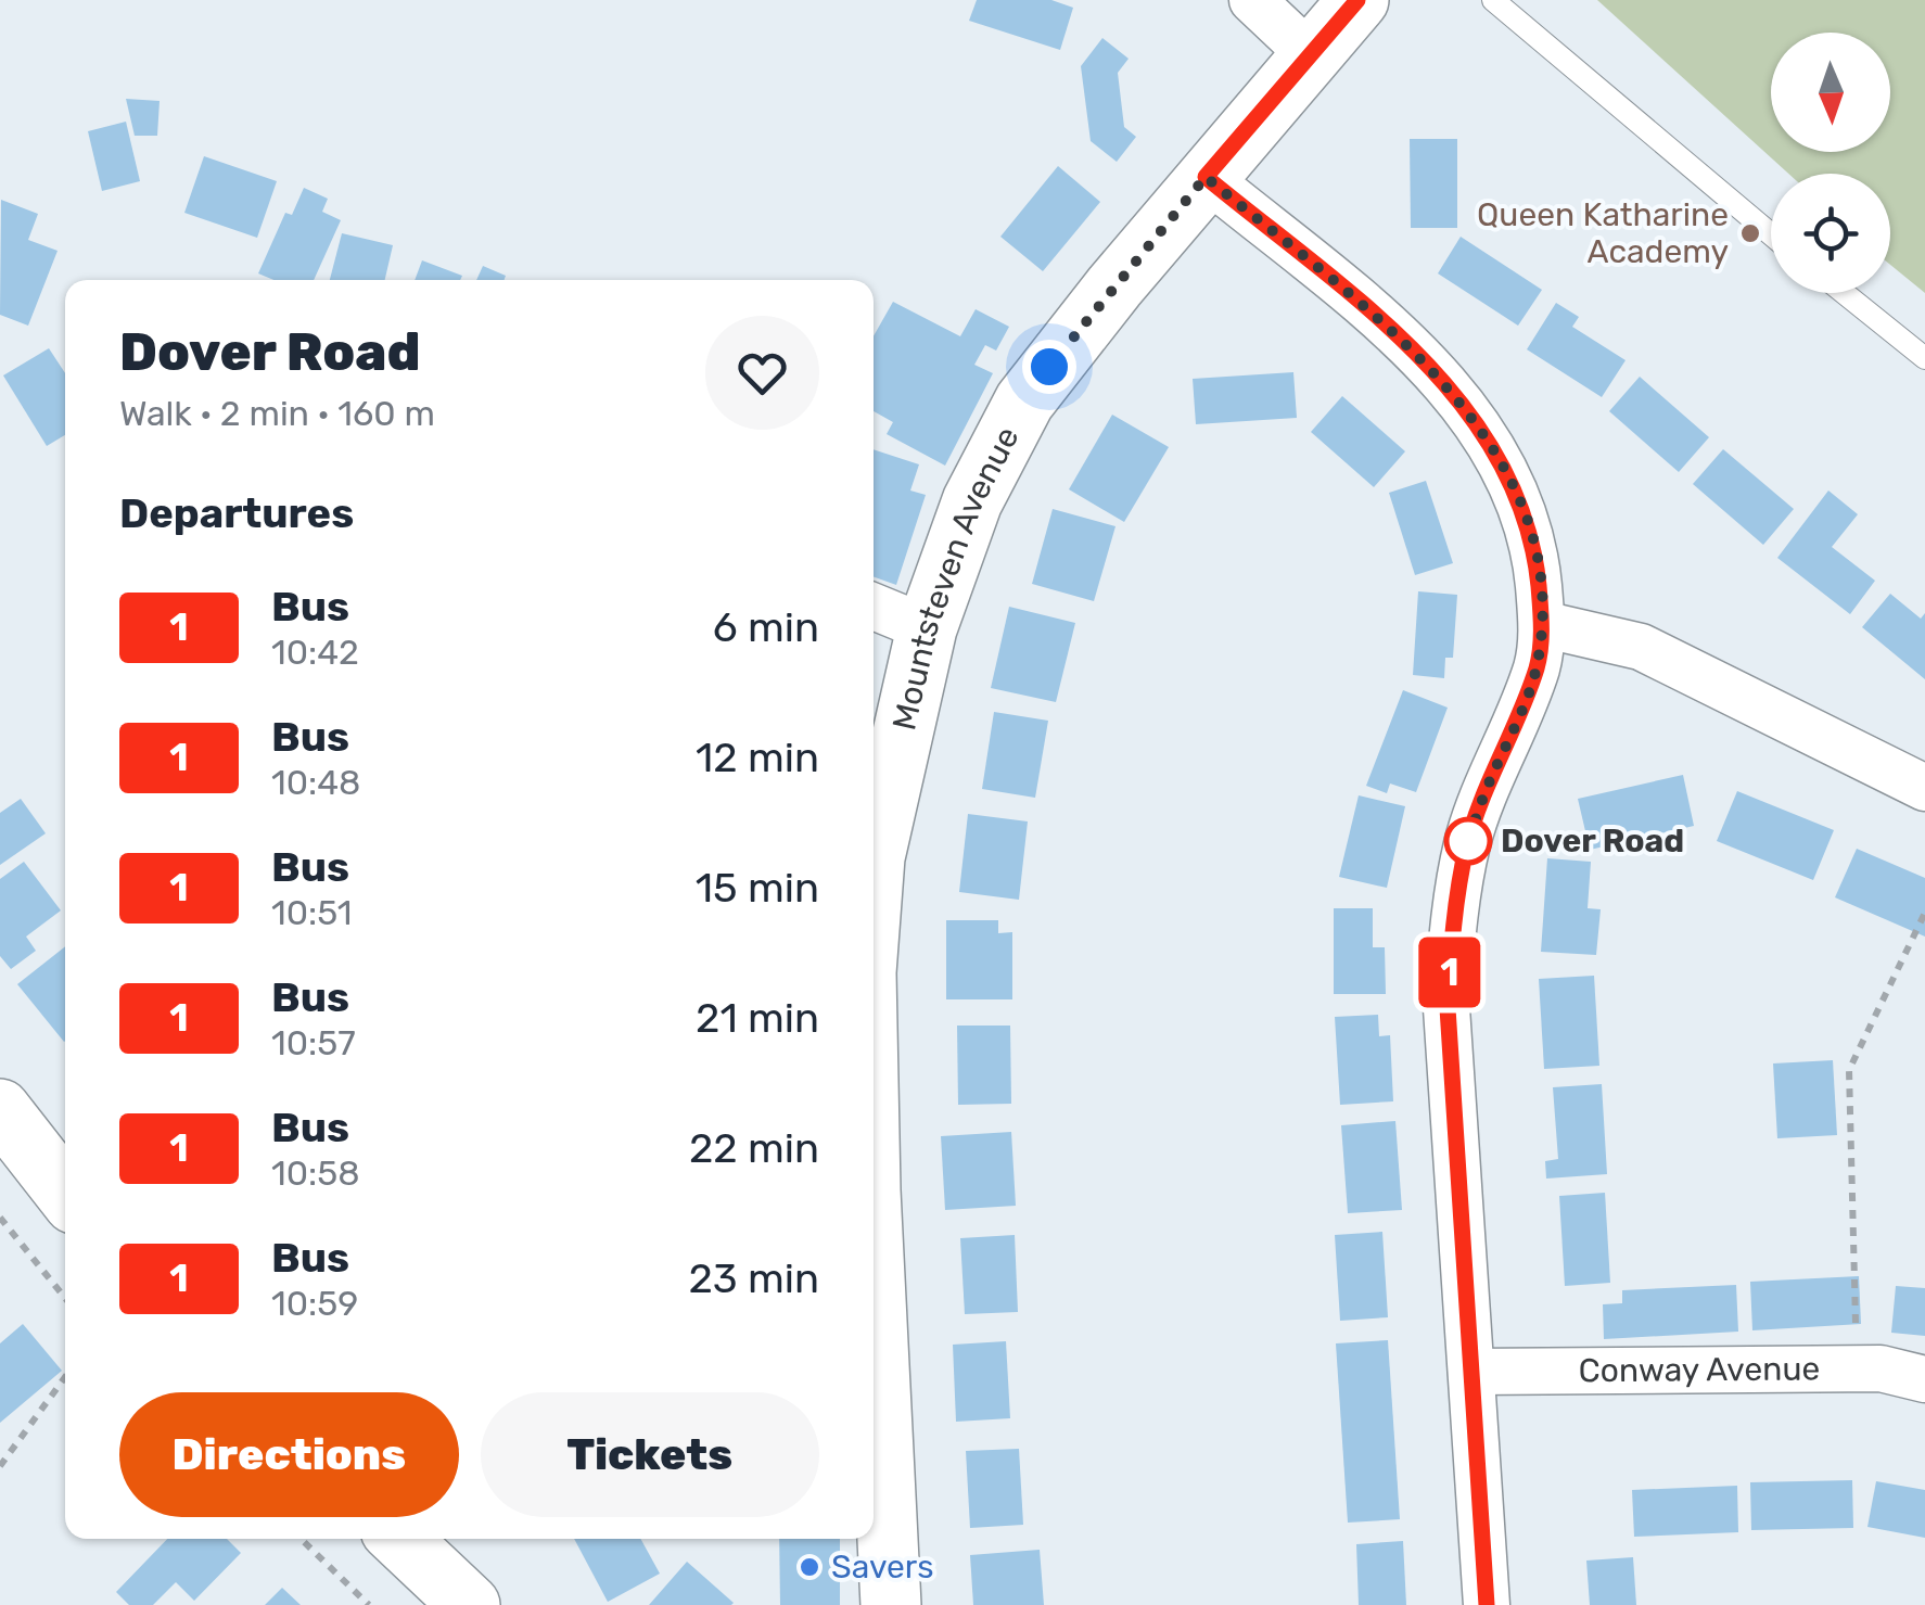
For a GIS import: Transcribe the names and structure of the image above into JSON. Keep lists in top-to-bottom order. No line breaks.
{"streets":{"street":["Mountsteven Avenue","Conway Avenue"]},"places":["Queen Katharine Academy","Dover Road","Savers"],"lines":["bus line 1"],"north":"bottom","page":{"on_map":"1","heading":[["Dover Road","Walk · 2 min · 160 m"],"Departures"],"list":[{"mark":"1","name":"Bus","note":"10:42","value":"6 min"},{"mark":"1","name":"Bus","note":"10:48","value":"12 min"},{"mark":"1","name":"Bus","note":"10:51","value":"15 min"},{"mark":"1","name":"Bus","note":"10:57","value":"21 min"},{"mark":"1","name":"Bus","note":"10:58","value":"22 min"},{"mark":"1","name":"Bus","note":"10:59","value":"23 min"}],"buttons":["Directions","Tickets"]}}
